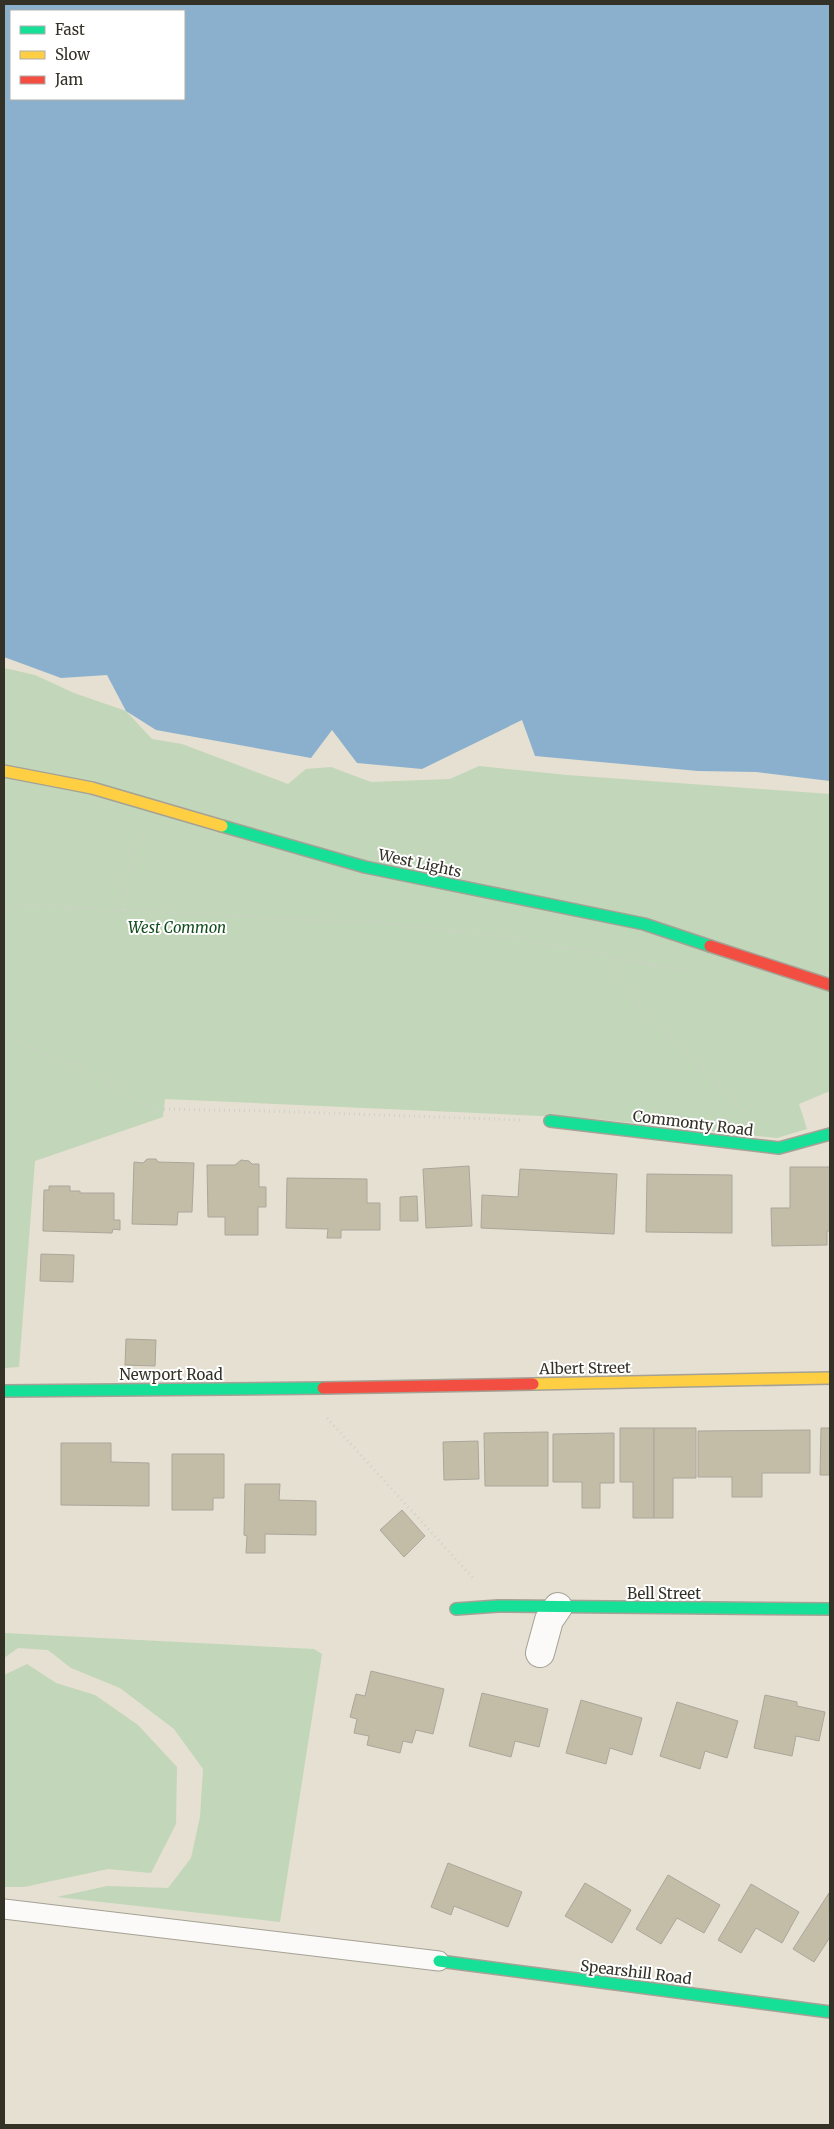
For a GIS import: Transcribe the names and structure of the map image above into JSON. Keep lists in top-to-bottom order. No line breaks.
{"streets":{"street":["West Lights","Commonty Road","Albert Street","Newport Road","Bell Street","Spearshill Road"]},"crossings":[["Albert Street","Newport Road"]],"parks":["West Common"],"legend":["Fast","Slow","Jam"]}
